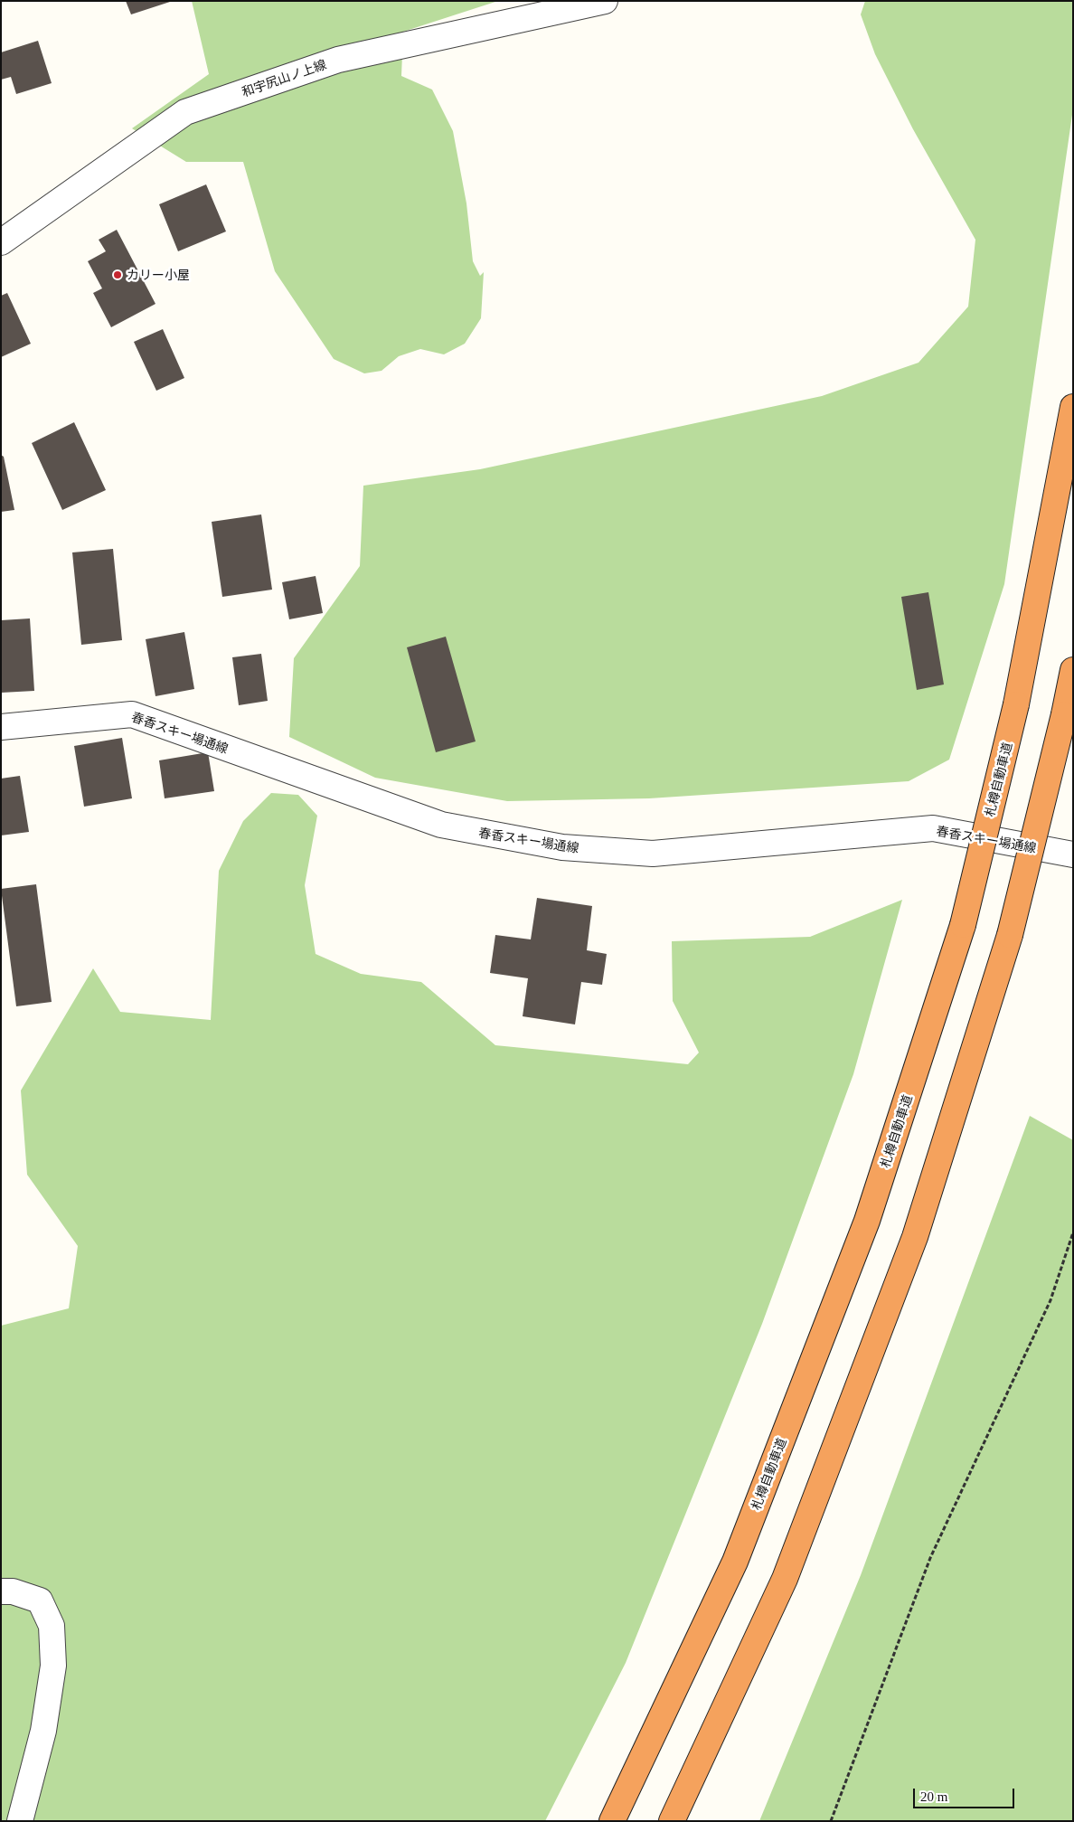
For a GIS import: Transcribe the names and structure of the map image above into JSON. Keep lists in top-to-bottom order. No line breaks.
{"streets":{"highway":["札樽自動車道"],"street":["和宇尻山ノ上線","春香スキー場通線"]},"places":["カリー小屋"],"scale_bar":"20 m"}
